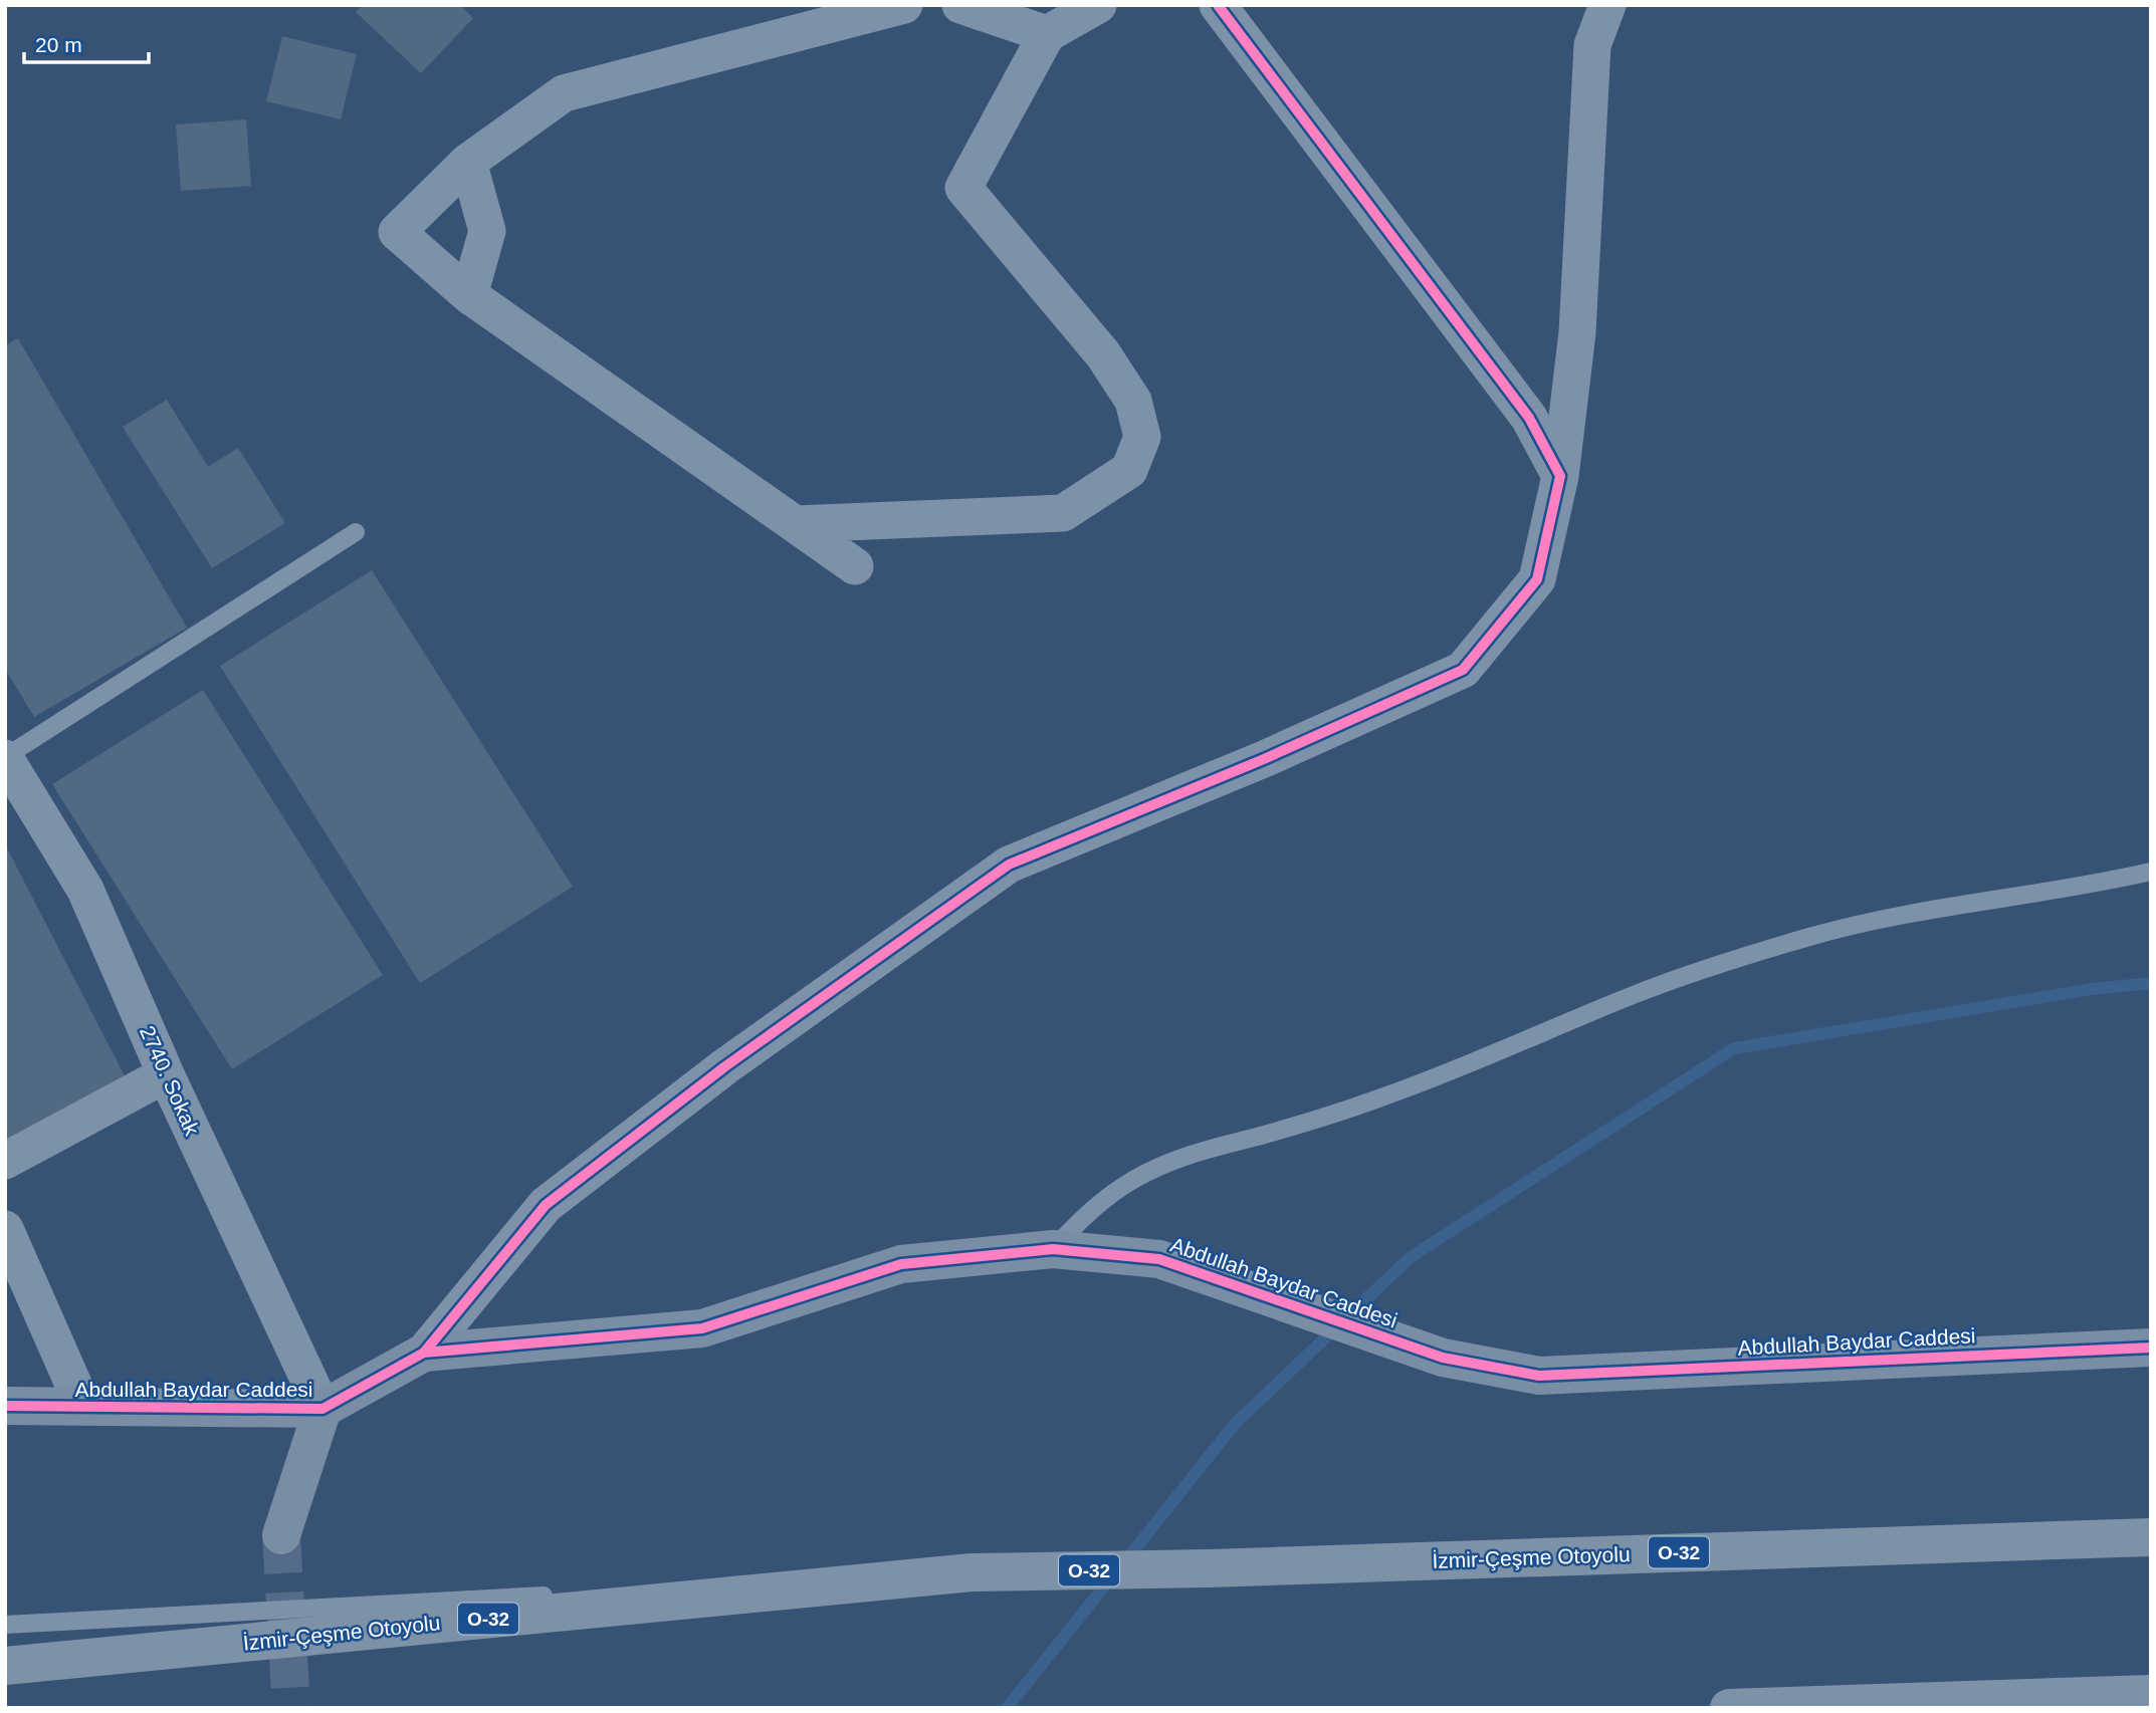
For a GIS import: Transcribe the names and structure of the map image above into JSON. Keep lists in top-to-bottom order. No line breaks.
{"streets":{"highway":["O-32","İzmir-Çeşme Otoyolu"],"street":["2740. Sokak","Abdullah Baydar Caddesi"]},"crossings":[["2740. Sokak","Abdullah Baydar Caddesi"]],"scale_bar":"20 m"}
